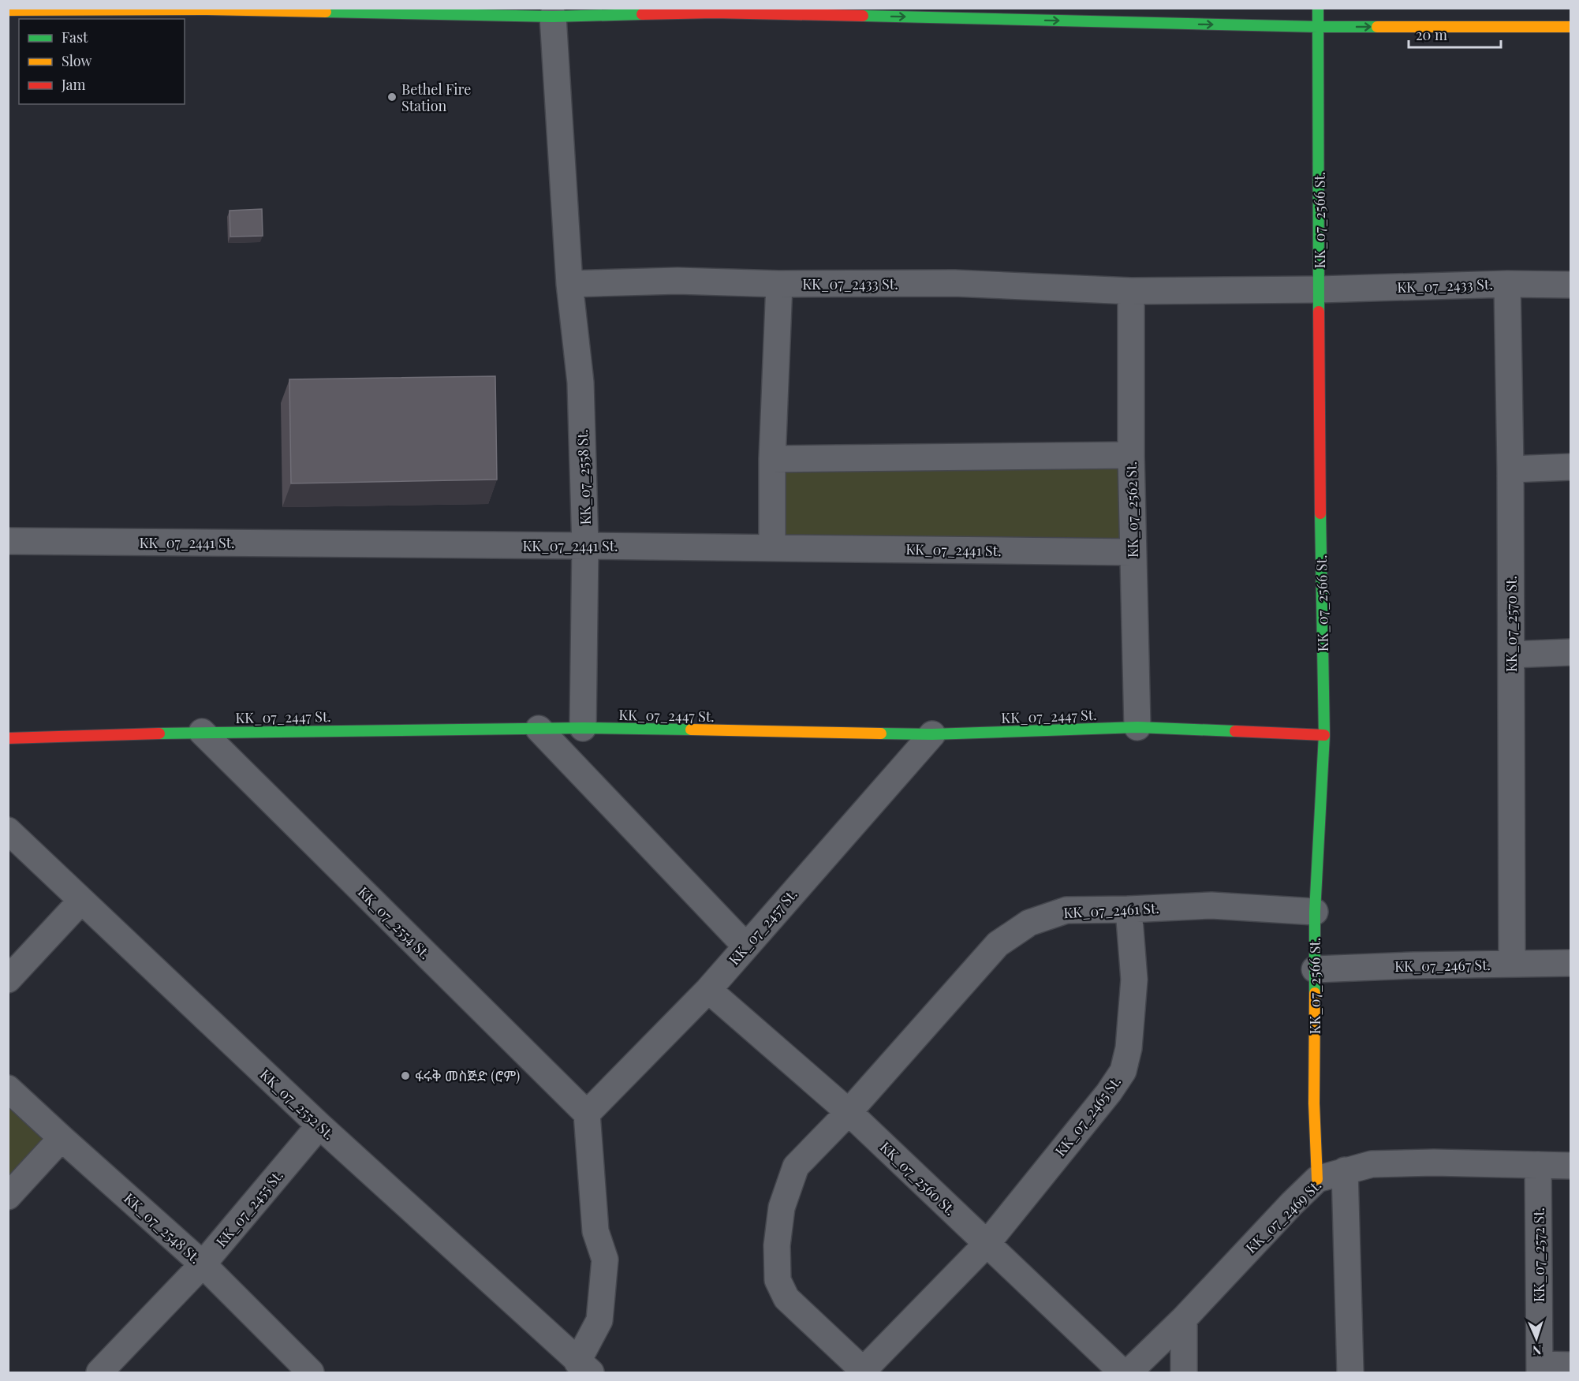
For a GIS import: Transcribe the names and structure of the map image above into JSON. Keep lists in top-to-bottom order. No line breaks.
{"streets":{"street":["KK_07_2566 St.","KK_07_2433 St.","KK_07_2558 St.","KK_07_2562 St.","KK_07_2441 St.","KK_07_2570 St.","KK_07_2447 St.","KK_07_2461 St.","KK_07_2554 St.","KK_07_2457 St.","KK_07_2467 St.","KK_07_2552 St.","KK_07_2465 St.","KK_07_2560 St.","KK_07_2455 St.","KK_07_2469 St.","KK_07_2548 St.","KK_07_2572 St."]},"crossings":[["KK_07_2566 St.","KK_07_2433 St."],["KK_07_2566 St.","KK_07_2447 St."],["KK_07_2566 St.","KK_07_2461 St."],["KK_07_2566 St.","KK_07_2467 St."],["KK_07_2566 St.","KK_07_2469 St."],["KK_07_2433 St.","KK_07_2558 St."],["KK_07_2433 St.","KK_07_2562 St."],["KK_07_2433 St.","KK_07_2570 St."],["KK_07_2558 St.","KK_07_2441 St."],["KK_07_2558 St.","KK_07_2447 St."],["KK_07_2562 St.","KK_07_2441 St."],["KK_07_2562 St.","KK_07_2447 St."],["KK_07_2570 St.","KK_07_2467 St."],["KK_07_2447 St.","KK_07_2554 St."],["KK_07_2447 St.","KK_07_2457 St."],["KK_07_2461 St.","KK_07_2465 St."],["KK_07_2461 St.","KK_07_2560 St."],["KK_07_2554 St.","KK_07_2457 St."],["KK_07_2457 St.","KK_07_2560 St."],["KK_07_2552 St.","KK_07_2455 St."],["KK_07_2465 St.","KK_07_2560 St."],["KK_07_2455 St.","KK_07_2548 St."],["KK_07_2469 St.","KK_07_2572 St."]],"places":["Bethel Fire Station","ፋሩቅ መስጅድ (ሮም)"],"legend":["Fast","Slow","Jam"],"scale_bar":"20 m","north":"bottom"}
